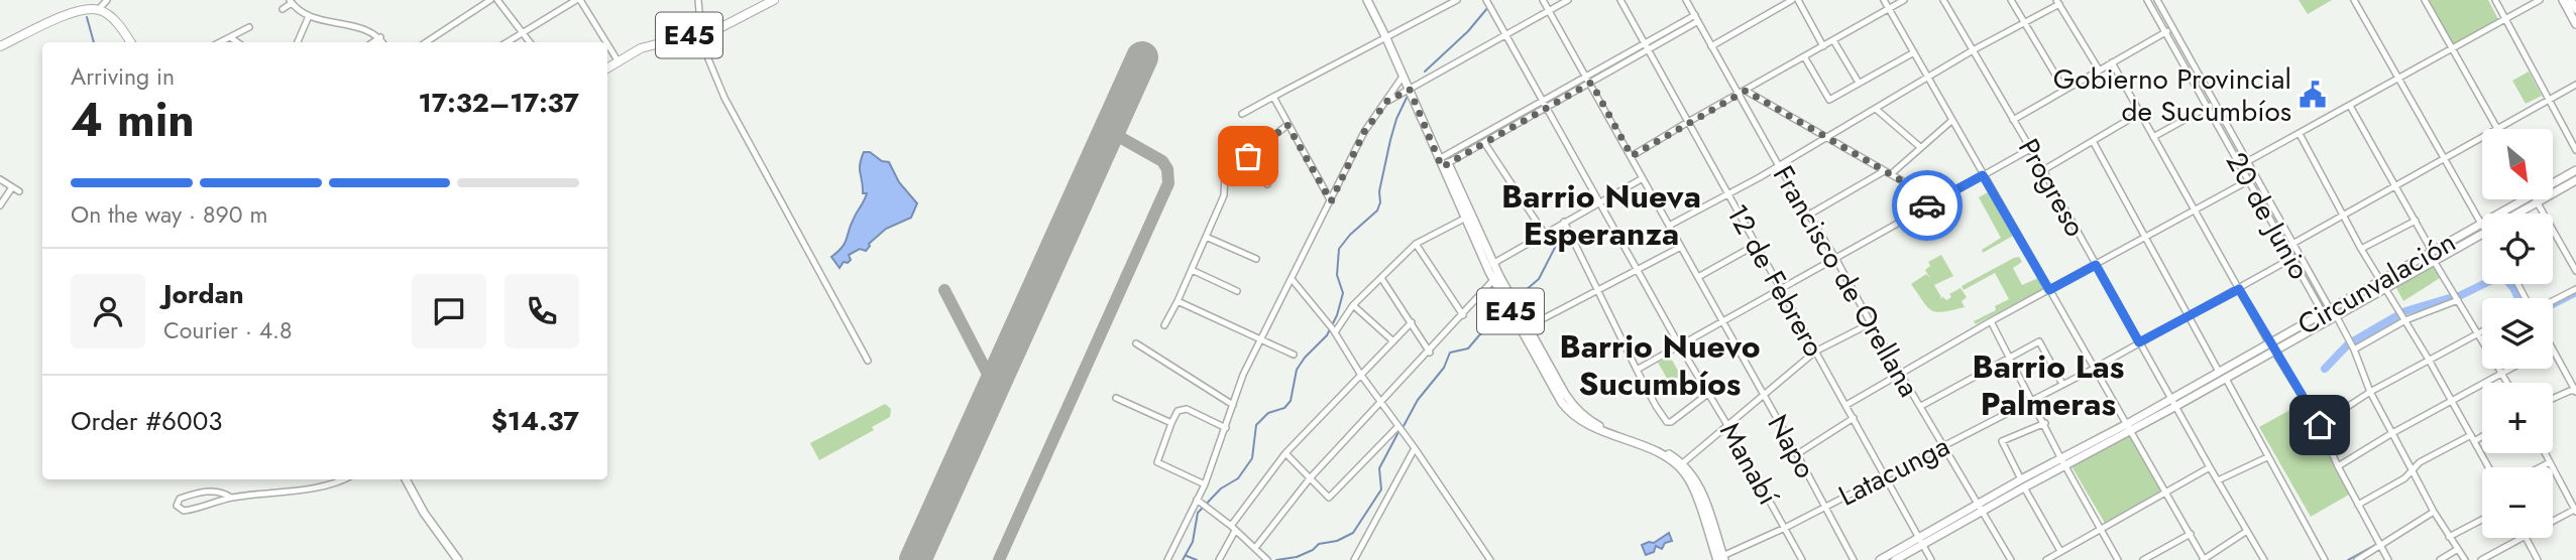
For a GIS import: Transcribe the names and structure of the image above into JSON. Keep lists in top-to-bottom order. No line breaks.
{"streets":{"highway":["E45"],"main road":["Circunvalación"],"street":["Progreso","20 de Junio","12 de Febrero","Francisco de Orellana","Napo","Manabí","Latacunga"]},"crossings":[["Progreso","Circunvalación"],["Progreso","Latacunga"],["20 de Junio","Circunvalación"],["20 de Junio","Latacunga"],["12 de Febrero","Circunvalación"],["12 de Febrero","Latacunga"],["Francisco de Orellana","Circunvalación"],["Francisco de Orellana","Latacunga"],["Napo","Latacunga"],["Manabí","Latacunga"]],"districts":["Barrio Nueva Esperanza","Barrio Nuevo Sucumbíos","Barrio Las Palmeras"],"places":{"public building":["Gobierno Provincial de Sucumbíos"]},"north":"bottom right","page":{"heading":["4 min","Arriving in","17:32–17:37"],"panel":["Jordan","Courier · 4.8","Order #6003","$14.37"],"map_buttons":["+","−"],"bar":"On the way · 890 m"}}
